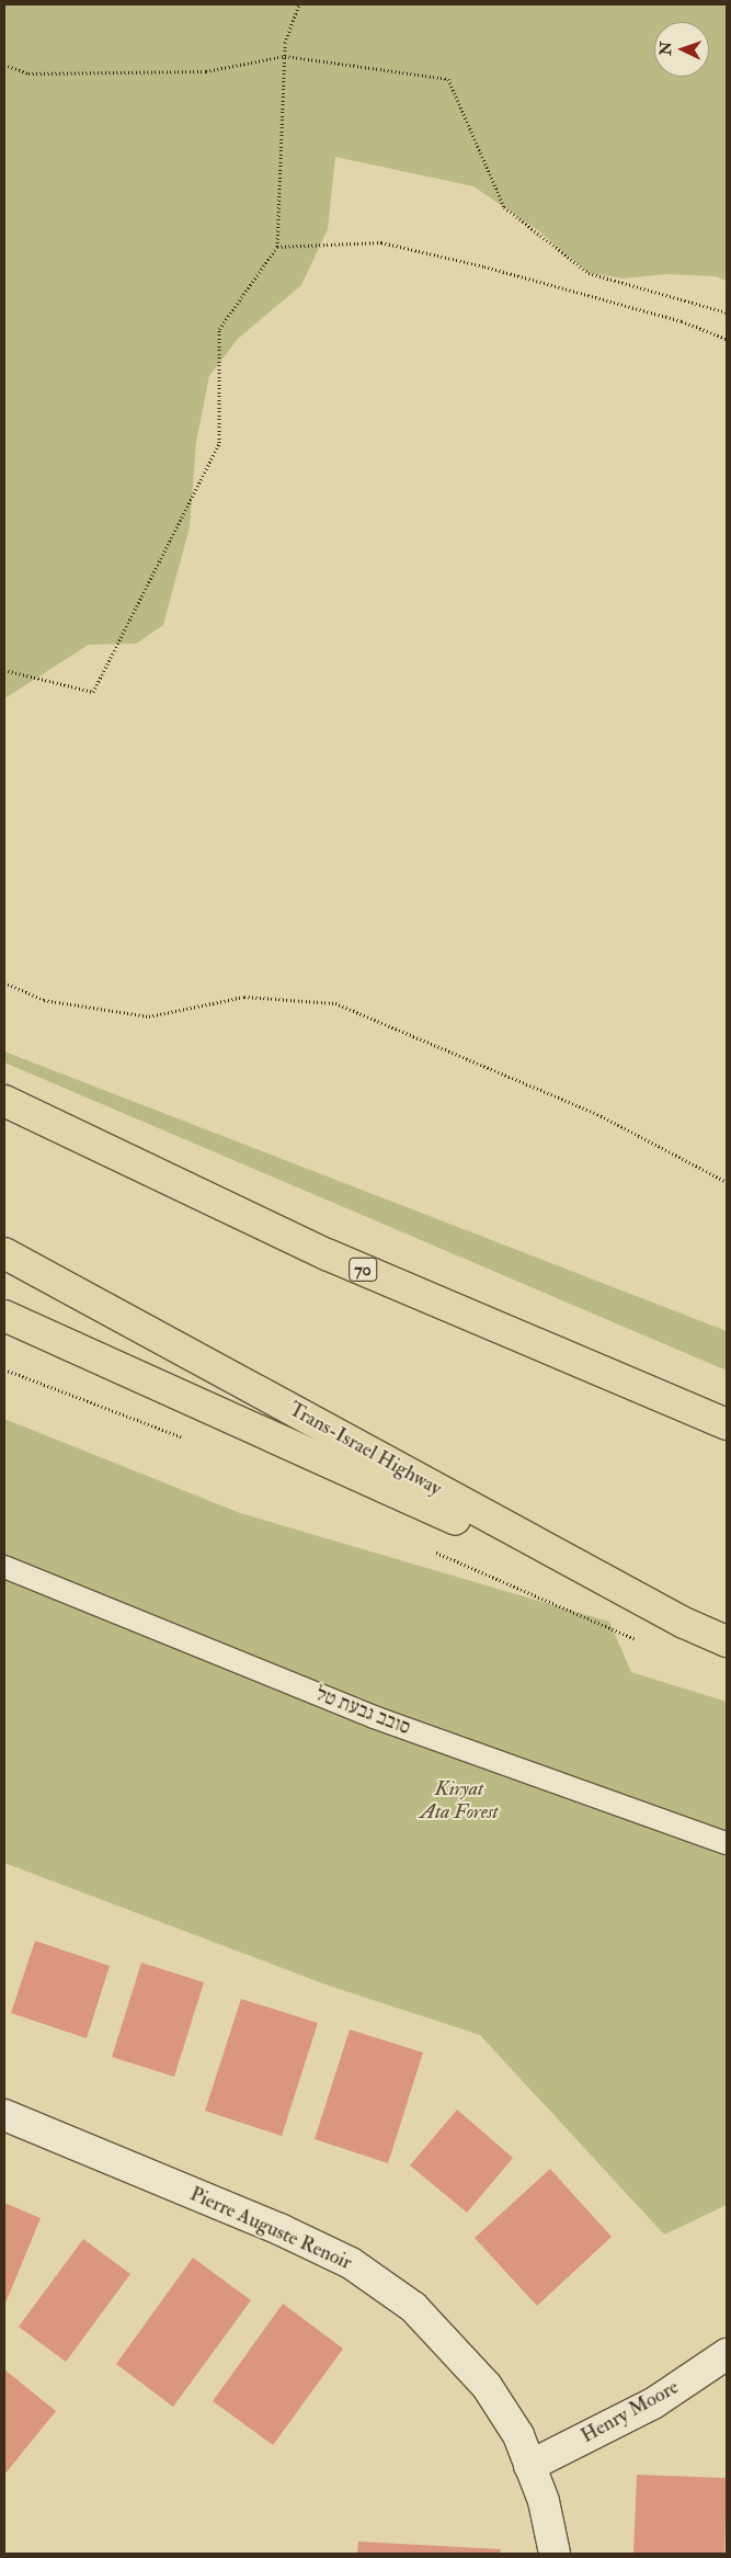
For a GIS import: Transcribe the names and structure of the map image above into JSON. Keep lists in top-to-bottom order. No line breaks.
{"streets":{"highway":["70","Trans-Israel Highway"],"street":["Pierre Auguste Renoir","Henry Moore"],"lane":["סובב גבעת טל"]},"crossings":[["Pierre Auguste Renoir","Henry Moore"]],"parks":["Kiryat Ata Forest"],"north":"left"}
